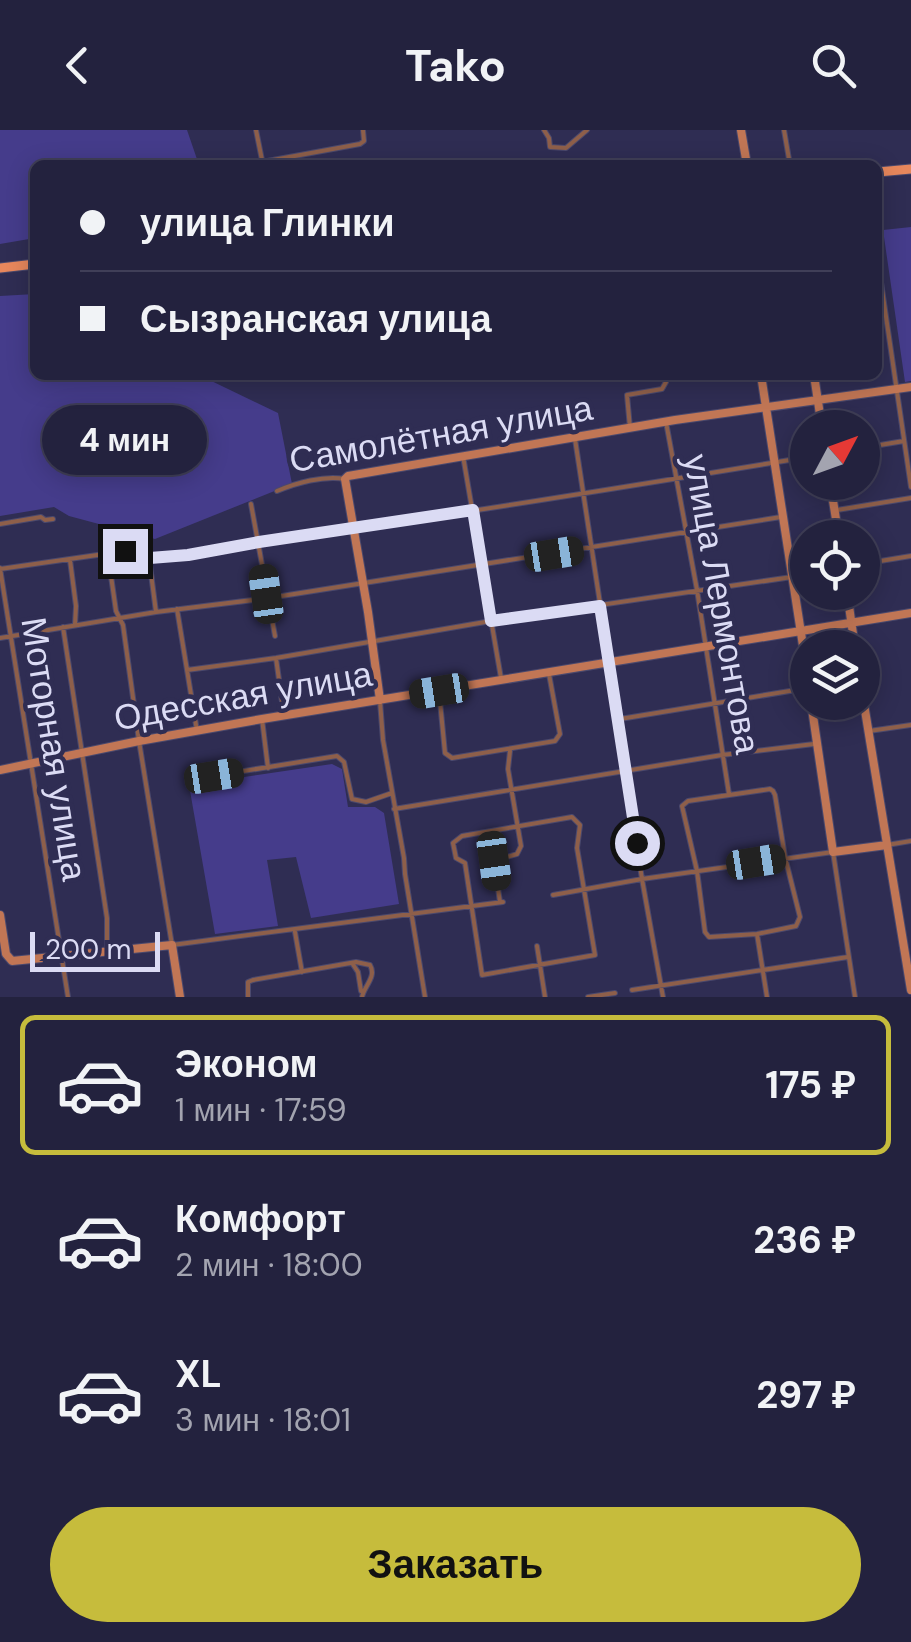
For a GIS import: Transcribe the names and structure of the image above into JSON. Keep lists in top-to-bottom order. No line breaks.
{"streets":{"street":["Самолётная улица","улица Лермонтова","Одесская улица","Моторная улица"]},"crossings":[["Самолётная улица","улица Лермонтова"],["улица Лермонтова","Одесская улица"],["Одесская улица","Моторная улица"]],"scale_bar":"200 m","north":"top right","page":{"header":"Tako","banner":["улица Глинки","Сызранская улица"],"bubble":"4 мин","scale":"200 m","list":[{"name":"Эконом","note":"1 мин · 17:59","value":"175 ₽"},{"name":"Комфорт","note":"2 мин · 18:00","value":"236 ₽"},{"name":"XL","note":"3 мин · 18:01","value":"297 ₽"}],"buttons":"Заказать"}}
